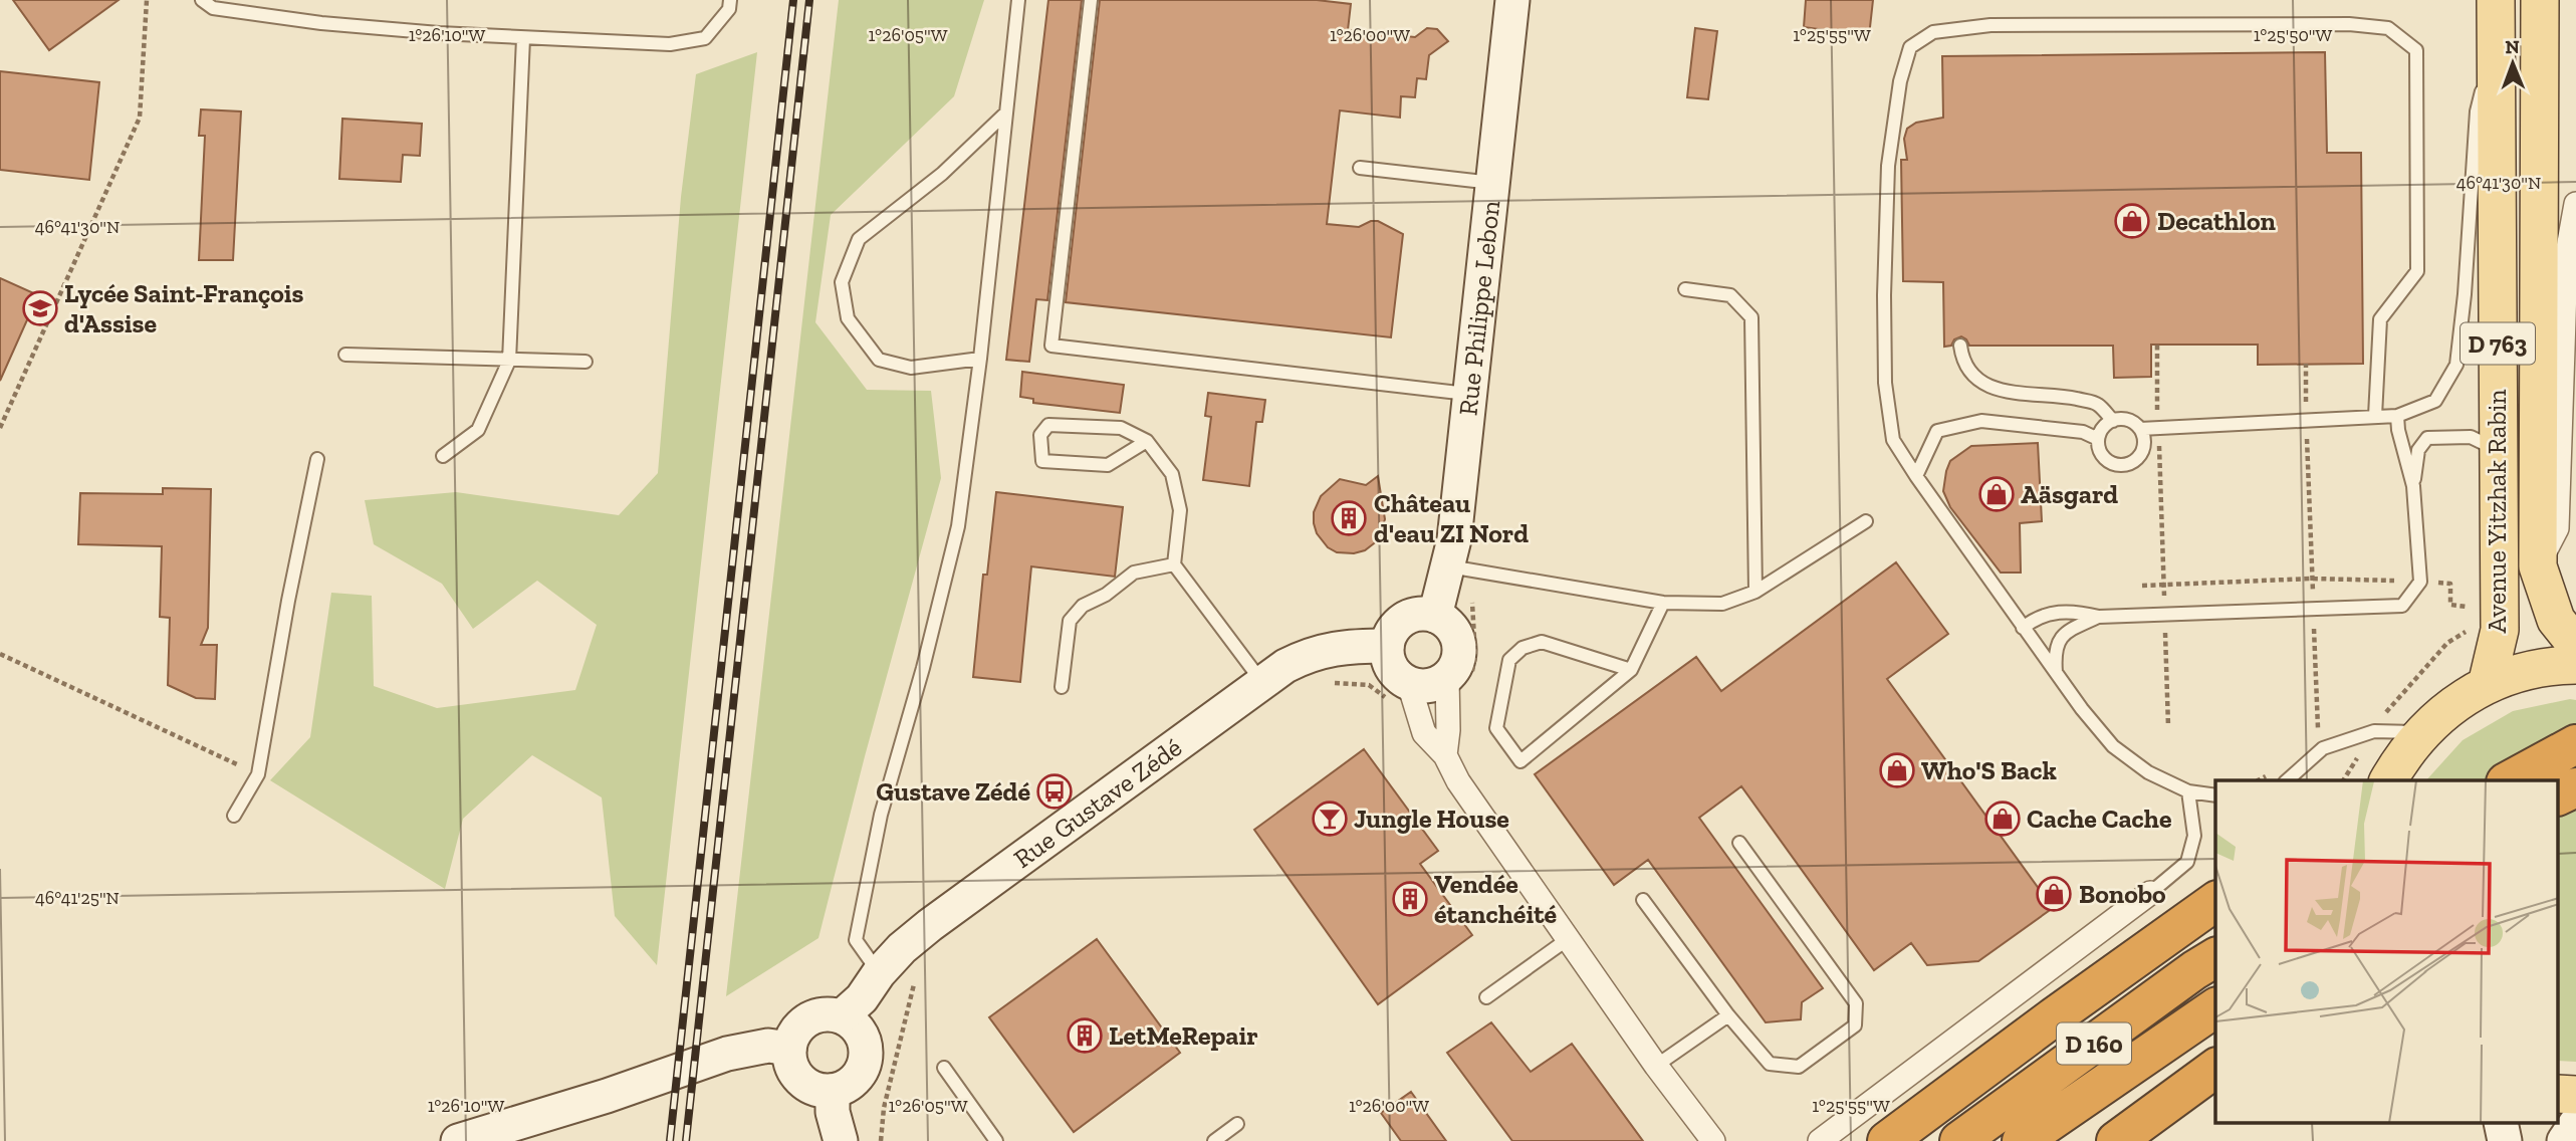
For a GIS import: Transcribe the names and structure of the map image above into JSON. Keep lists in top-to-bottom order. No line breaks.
{"streets":{"highway":["D 160"],"main road":["D 763","Avenue Yitzhak Rabin"],"street":["Rue Philippe Lebon","Rue Gustave Zédé"]},"places":{"shop":["Decathlon","Aäsgard","Who'S Back","Cache Cache","Bonobo"],"school or university":["Lycée Saint-François d'Assise"],"building":["Château d'eau ZI Nord","Vendée étanchéité","LetMeRepair"],"bus stop":["Gustave Zédé"],"bar":["Jungle House"]},"north":"top","coordinates":["1°26'10\"W","1°26'05\"W","1°26'00\"W","1°25'55\"W","1°25'50\"W","46°41'30\"N","46°41'25\"N"]}
